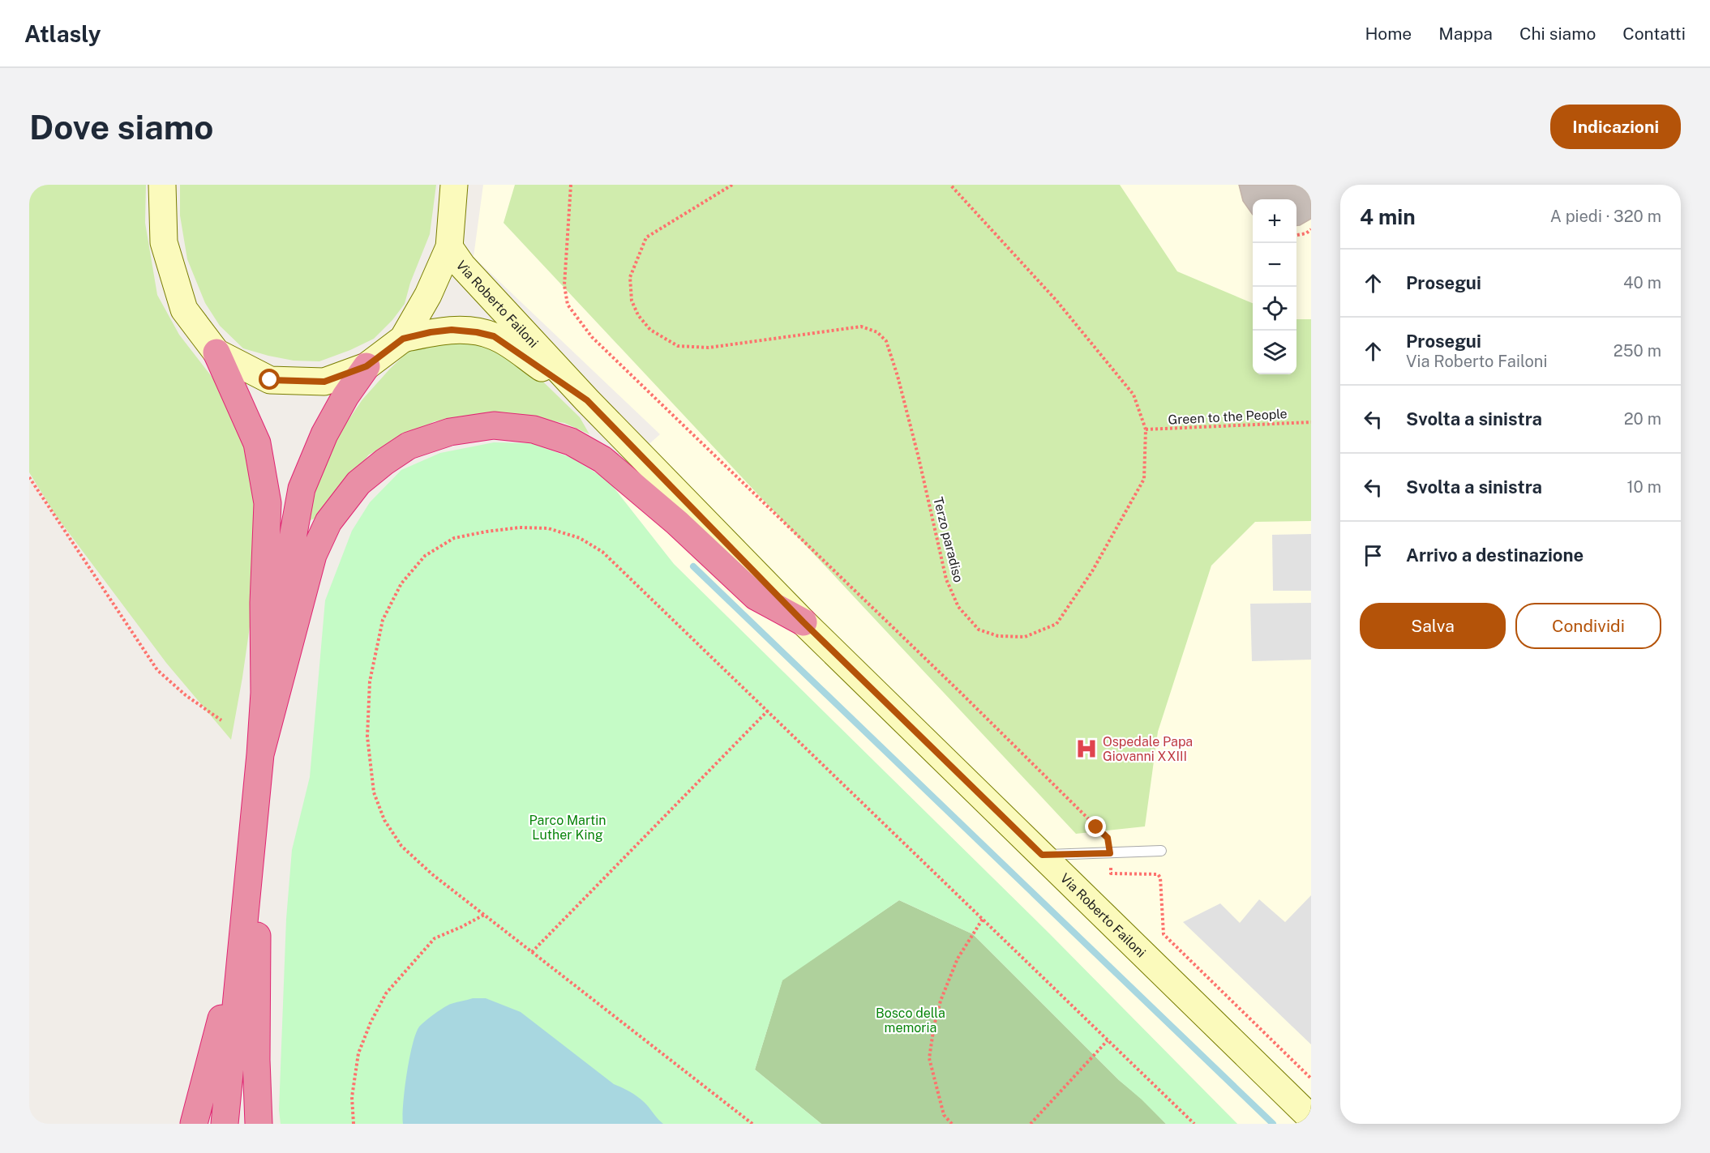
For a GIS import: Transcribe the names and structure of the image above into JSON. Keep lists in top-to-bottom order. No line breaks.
{"streets":{"street":["Via Roberto Failoni"],"path":["Green to the People","Terzo paradiso"]},"crossings":[["Green to the People","Terzo paradiso"]],"parks":["Parco Martin Luther King","Bosco della memoria"],"places":{"hospital":["Ospedale Papa Giovanni XXIII"]},"page":{"header":"Atlasly","nav":["Home","Mappa","Chi siamo","Contatti"],"buttons":["Indicazioni",["Salva","Condividi"]],"title":"Dove siamo","heading":["4 min","A piedi · 320 m"],"map_buttons":["+","−"],"list":[["Prosegui","40 m"],["Prosegui","Via Roberto Failoni","250 m"],["Svolta a sinistra","20 m"],["Svolta a sinistra","10 m"],"Arrivo a destinazione"]}}
